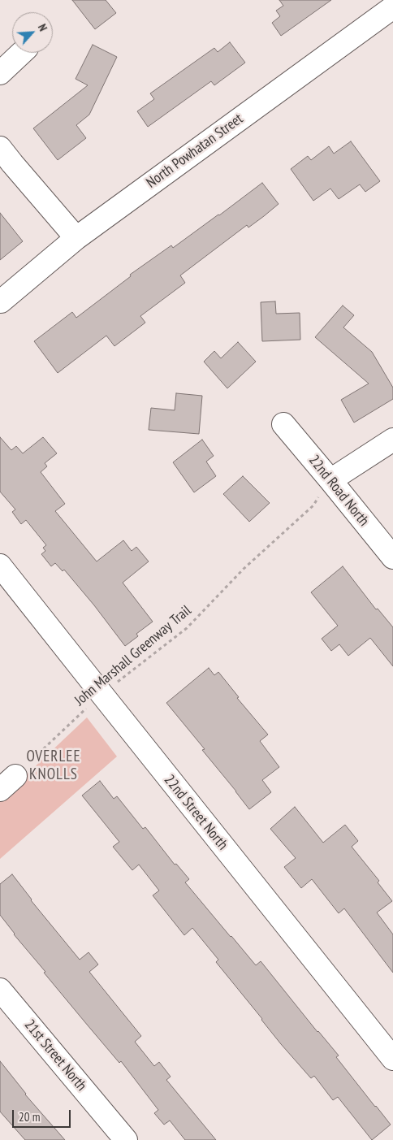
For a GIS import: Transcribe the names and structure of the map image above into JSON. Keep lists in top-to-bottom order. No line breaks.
{"streets":{"street":["North Powhatan Street","22nd Road North","22nd Street North","21st Street North"],"path":["John Marshall Greenway Trail"]},"crossings":[["22nd Road North","John Marshall Greenway Trail"],["John Marshall Greenway Trail","22nd Street North"]],"districts":["OVERLEE KNOLLS"],"scale_bar":"20 m","north":"top right"}
